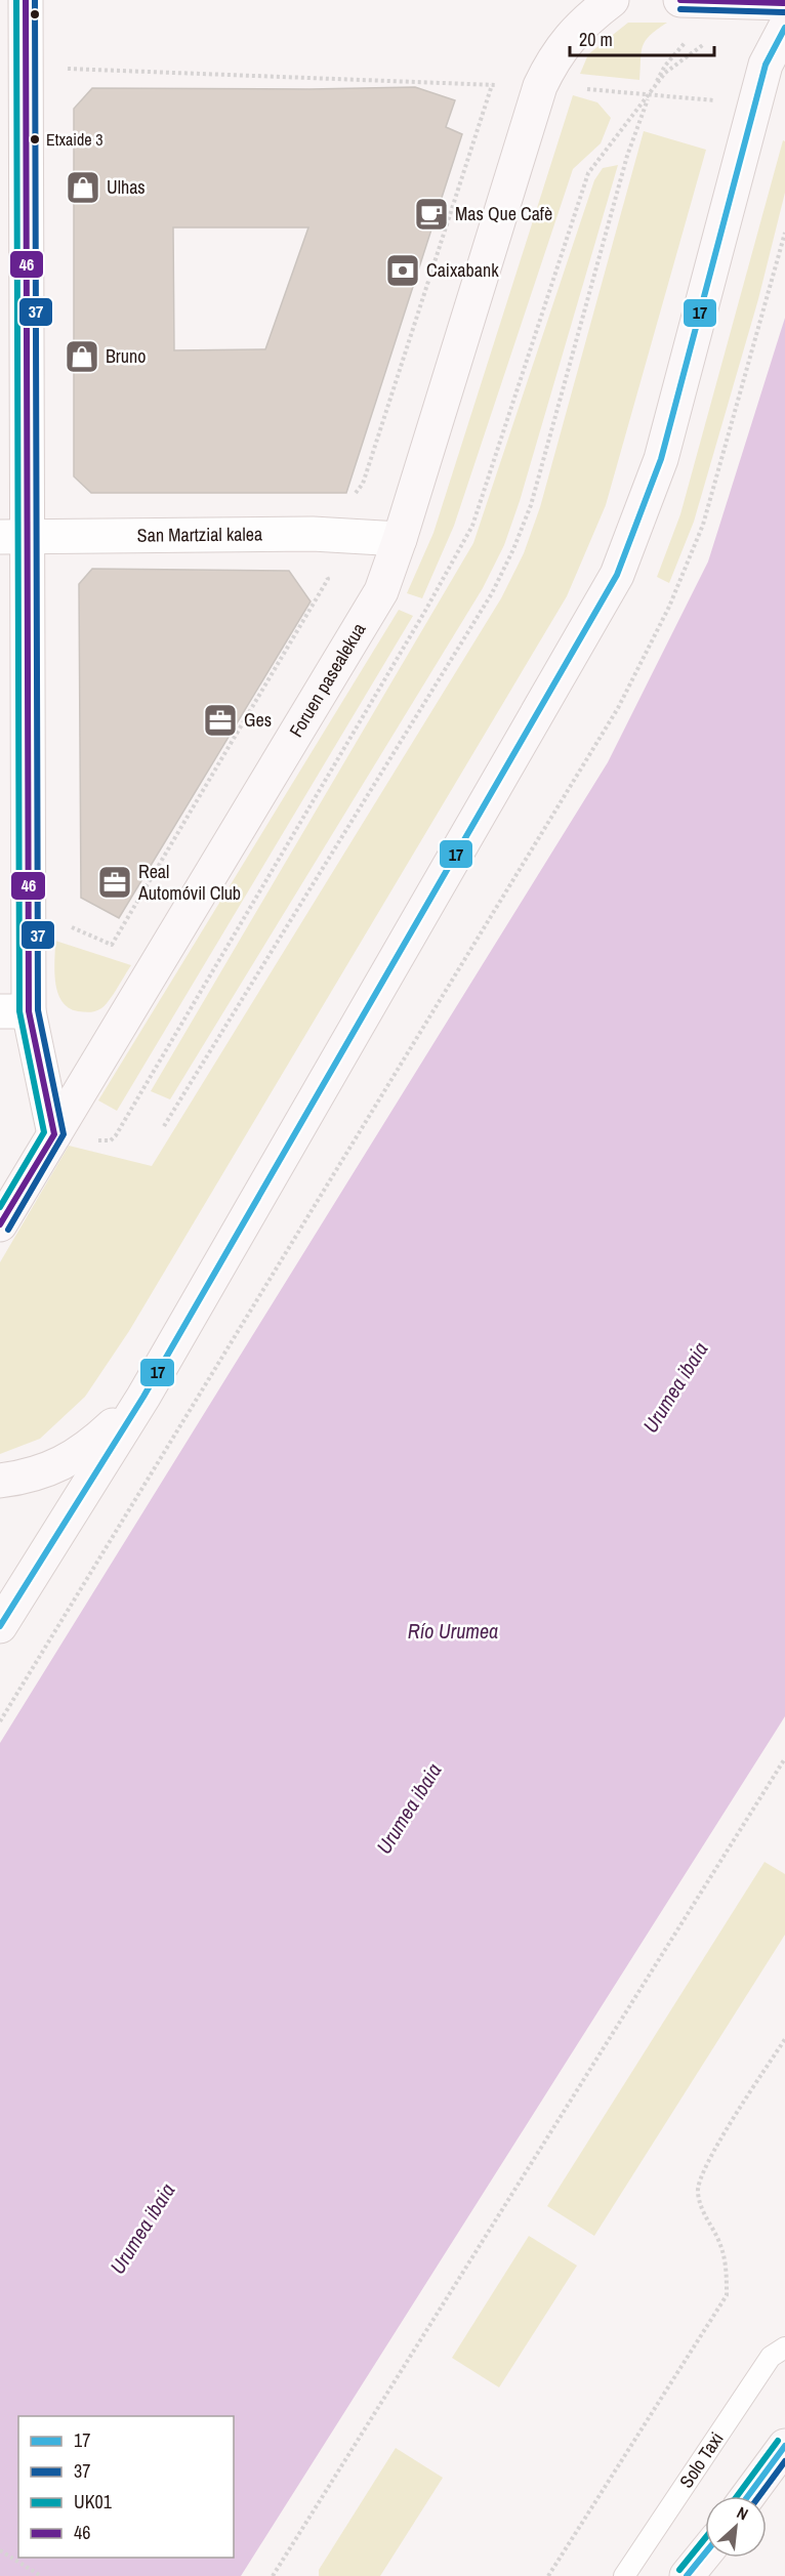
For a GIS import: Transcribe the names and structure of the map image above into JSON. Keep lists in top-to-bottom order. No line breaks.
{"streets":{"main road":["Foruen pasealekua"],"street":["San Martzial kalea"],"lane":["Solo Taxi"]},"crossings":[["San Martzial kalea","Foruen pasealekua"]],"water":["Urumea ibaia","Río Urumea"],"places":{"other":["Etxaide 3"],"shop":["Ulhas","Bruno"],"cafe":["Mas Que Cafè"],"bank":["Caixabank"],"office":["Ges","Real Automóvil Club"]},"lines":["transit line 37","transit line UK01","transit line 46","transit line 17"],"legend":["17","37","UK01","46"],"scale_bar":"20 m","north":"top right"}
